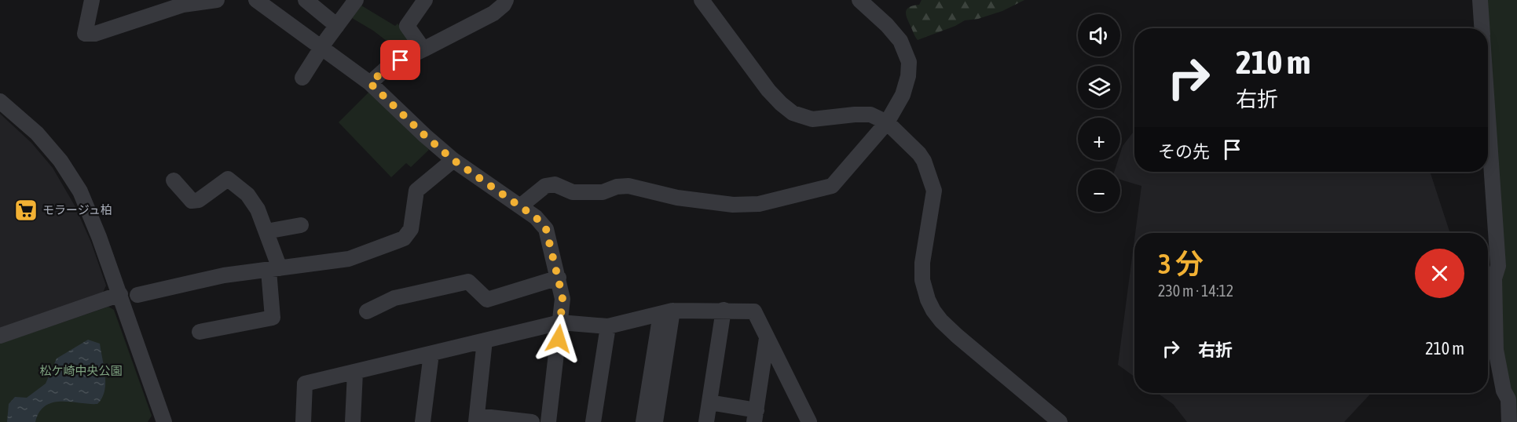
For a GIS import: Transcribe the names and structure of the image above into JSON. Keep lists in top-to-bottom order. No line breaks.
{"parks":["松ケ崎中央公園"],"places":{"supermarket":["モラージュ柏"]},"page":{"map_buttons":["+","−"],"turn":["210 m","右折"],"then":"その先","heading":["3 分","230 m · 14:12"],"list":[{"name":"右折","value":"210 m"}]}}
